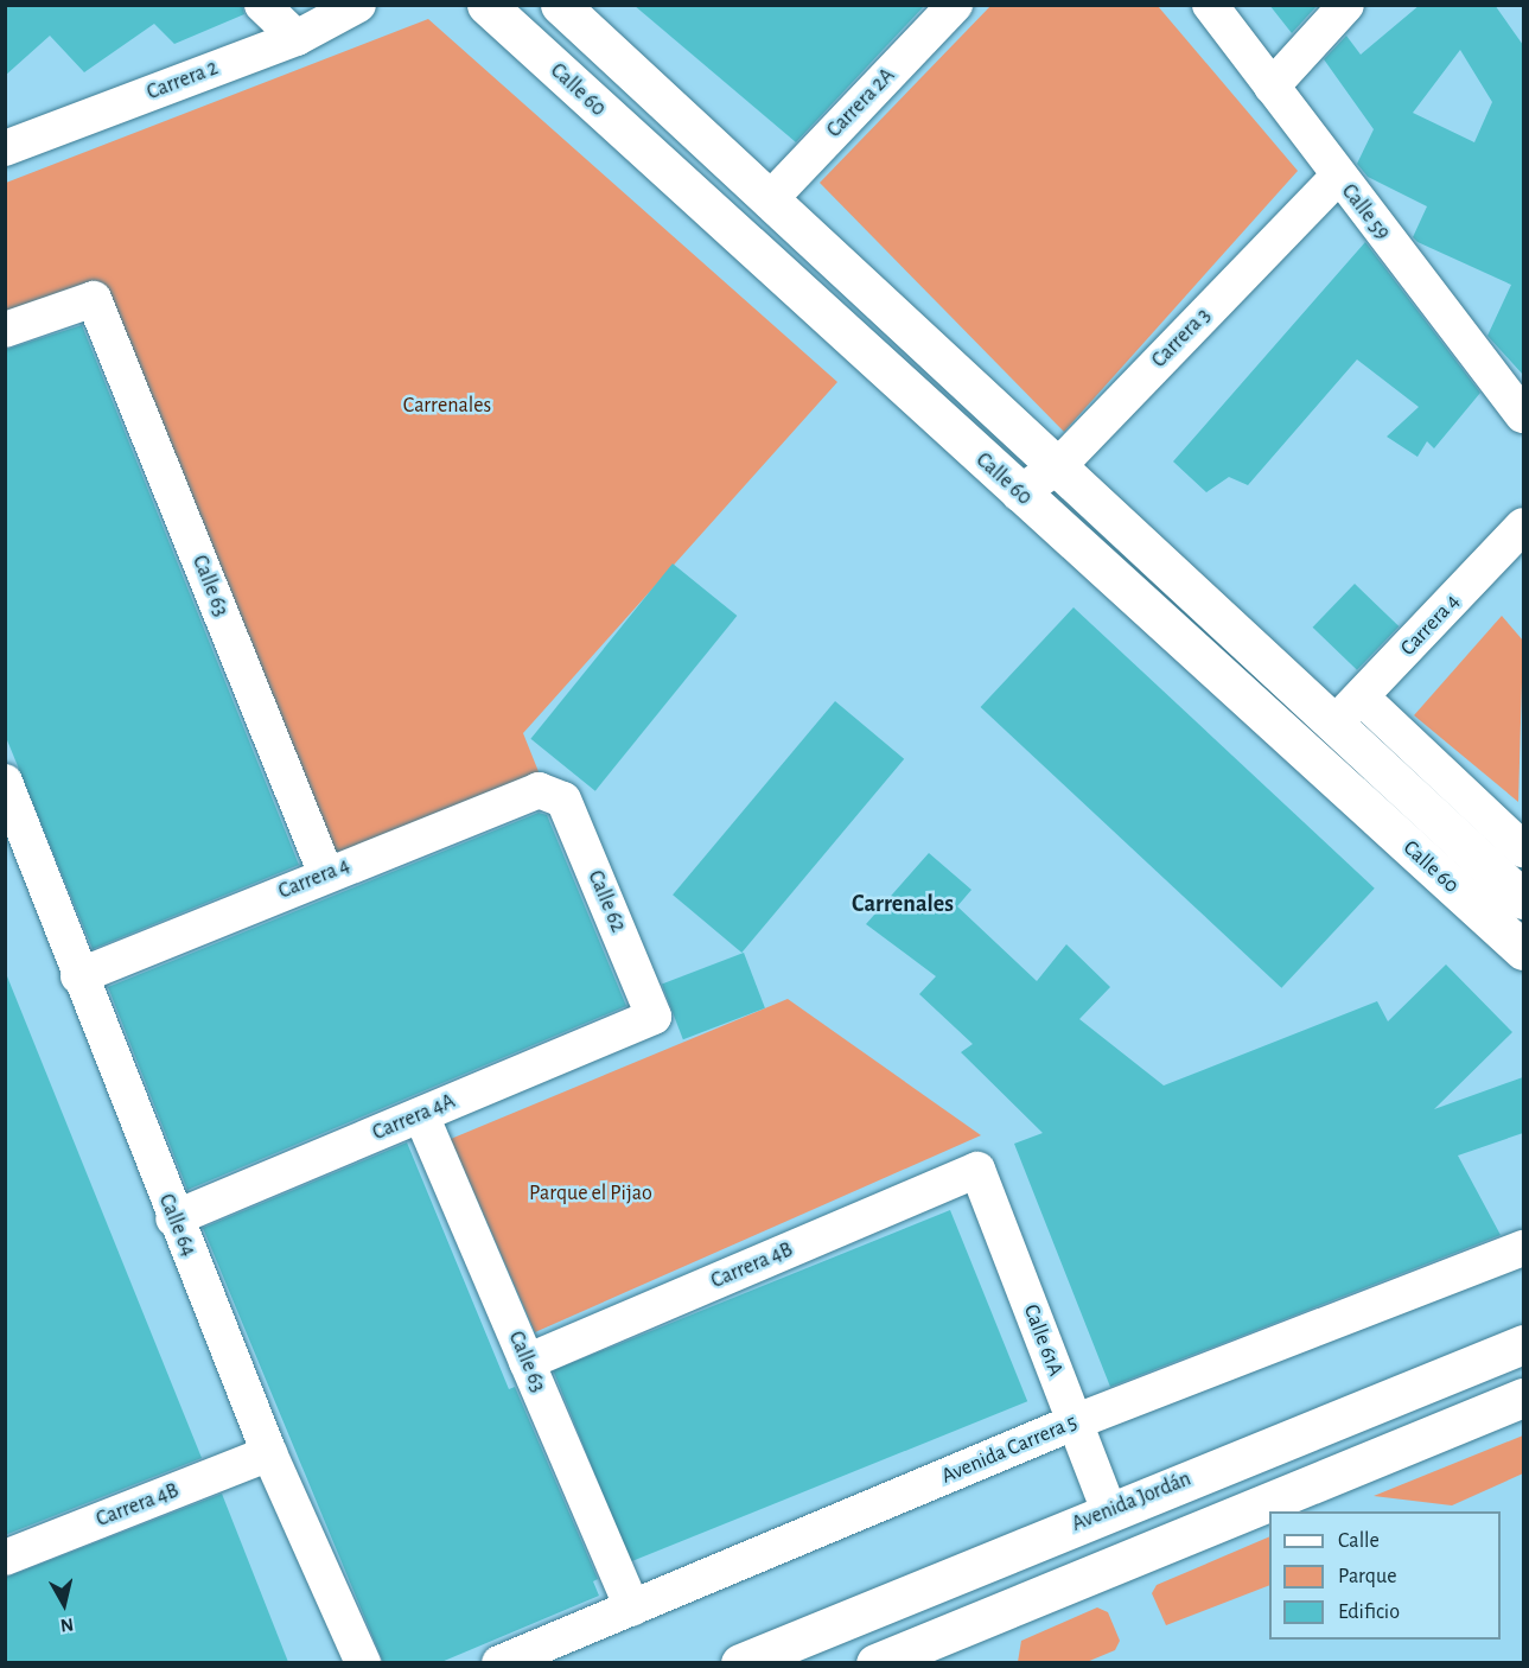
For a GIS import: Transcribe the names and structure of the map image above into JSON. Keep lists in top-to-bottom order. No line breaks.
{"streets":{"main road":["Calle 60","Avenida Jordán"],"street":["Carrera 2","Carrera 2A","Calle 59","Carrera 3","Calle 63","Carrera 4","Calle 62","Carrera 4A","Calle 64","Carrera 4B","Calle 61A","Avenida Carrera 5"]},"crossings":[["Calle 60","Carrera 2A"],["Calle 60","Carrera 3"],["Calle 60","Carrera 4"],["Calle 59","Carrera 3"],["Calle 63","Carrera 4"],["Calle 63","Carrera 4A"],["Calle 63","Carrera 4B"],["Calle 63","Avenida Carrera 5"],["Carrera 4","Calle 62"],["Carrera 4","Calle 64"],["Calle 62","Carrera 4A"],["Carrera 4A","Calle 64"],["Calle 64","Carrera 4B"],["Carrera 4B","Calle 61A"],["Calle 61A","Avenida Carrera 5"],["Calle 61A","Avenida Jordán"]],"districts":["Carrenales"],"parks":["Carrenales","Parque el Pijao"],"legend":["Calle","Parque","Edificio"],"north":"bottom"}
